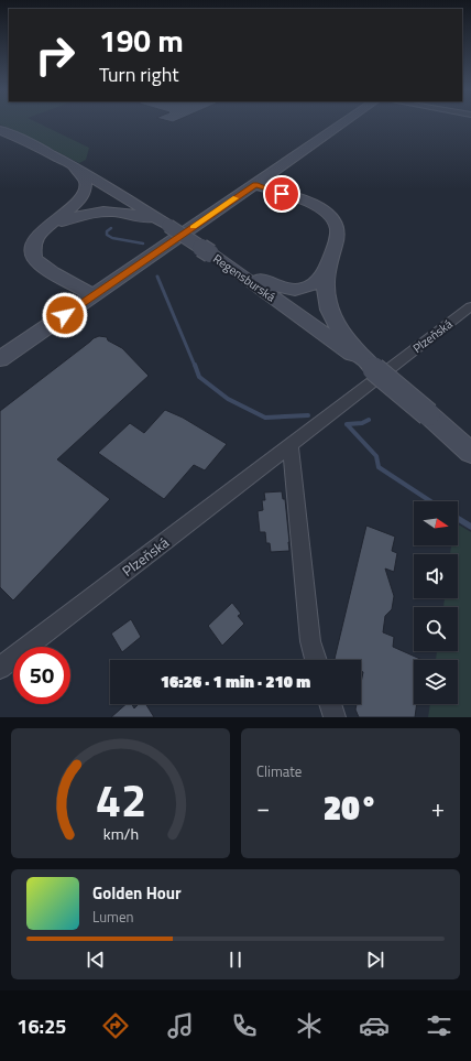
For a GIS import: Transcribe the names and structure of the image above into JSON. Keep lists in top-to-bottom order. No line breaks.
{"streets":{"main road":["Regensburská"],"street":["Plzeňská"]},"north":"right","page":{"turn":["190 m","Turn right"],"limit":"50","trip":"16:26 · 1 min · 210 m","tile":"Climate","heat":["−","20°","+"],"song":["Golden Hour","Lumen"],"tabs":"16:25","gauge":["42","km/h"]}}
